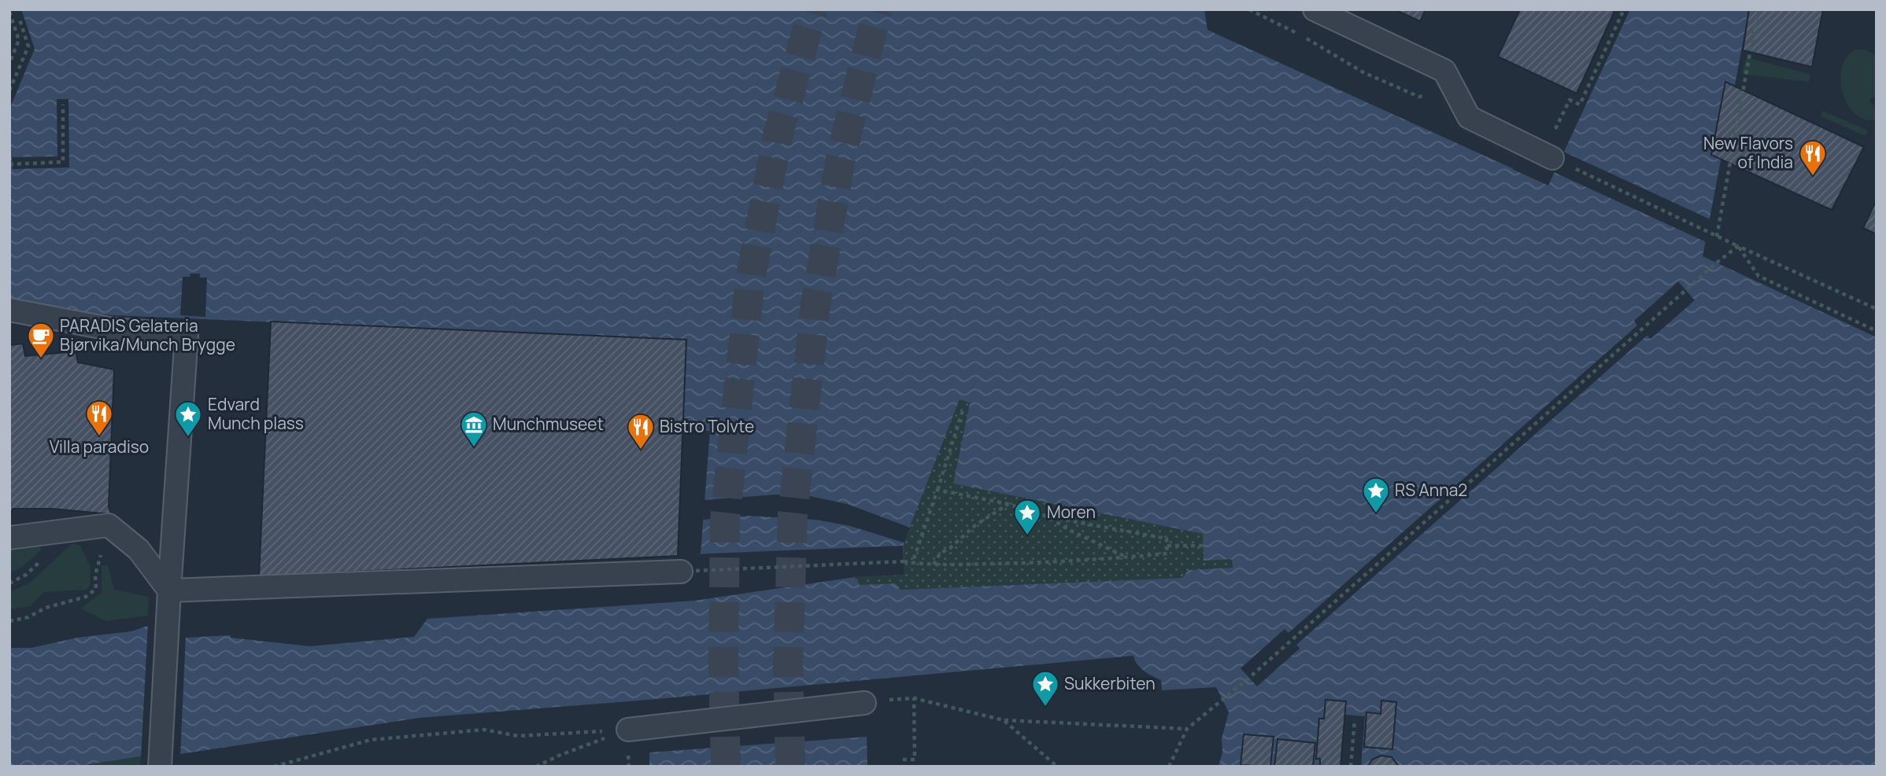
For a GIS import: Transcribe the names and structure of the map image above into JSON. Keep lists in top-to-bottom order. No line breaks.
{"places":{"restaurant":["New Flavors of India","Villa paradiso","Bistro Tolvte"],"cafe":["PARADIS Gelateria Bjørvika/Munch Brygge"],"place":["Edvard Munch plass","RS Anna2","Moren","Sukkerbiten"],"museum":["Munchmuseet"]}}
